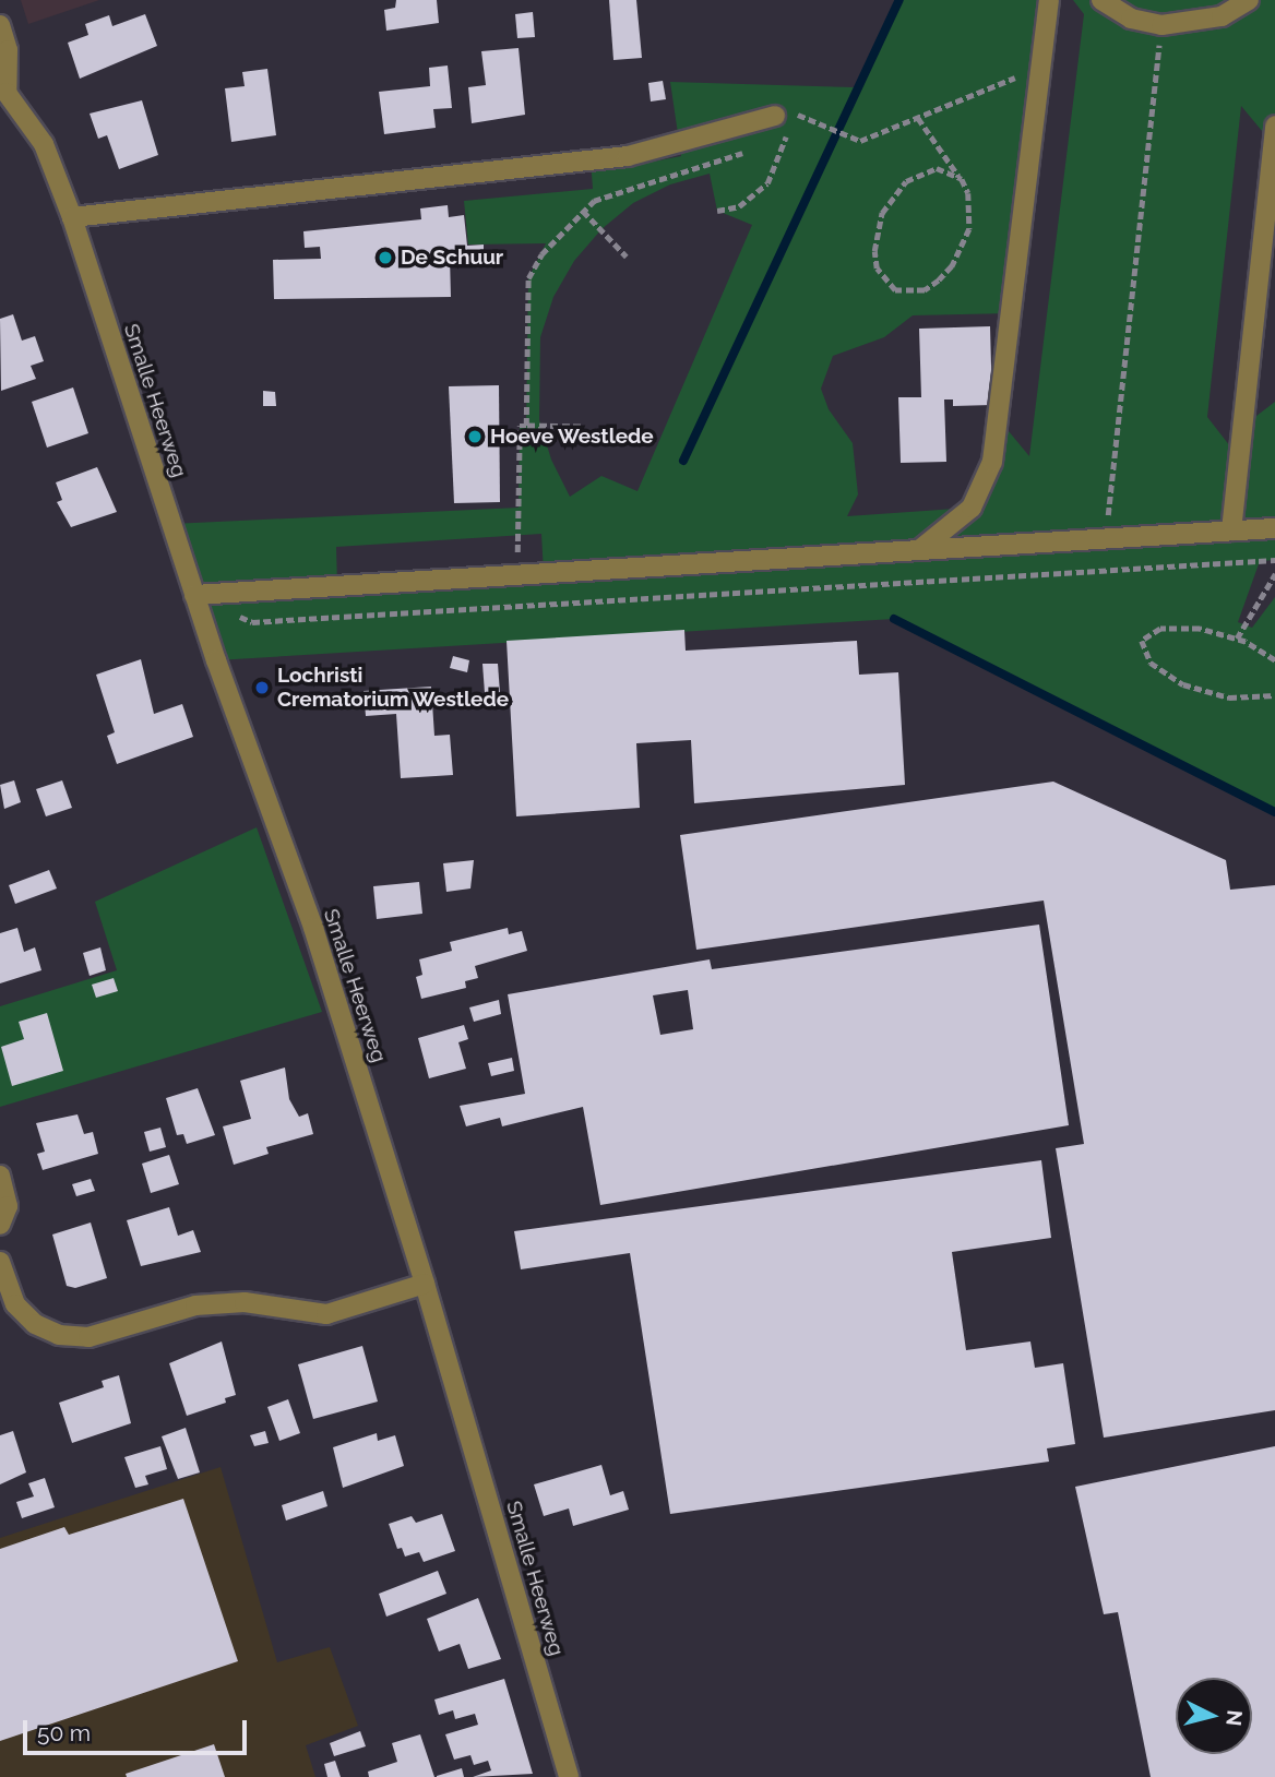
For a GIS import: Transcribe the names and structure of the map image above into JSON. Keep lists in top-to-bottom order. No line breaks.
{"streets":{"street":["Smalle Heerweg"]},"places":["De Schuur","Hoeve Westlede","Lochristi Crematorium Westlede"],"scale_bar":"50 m","north":"right"}
